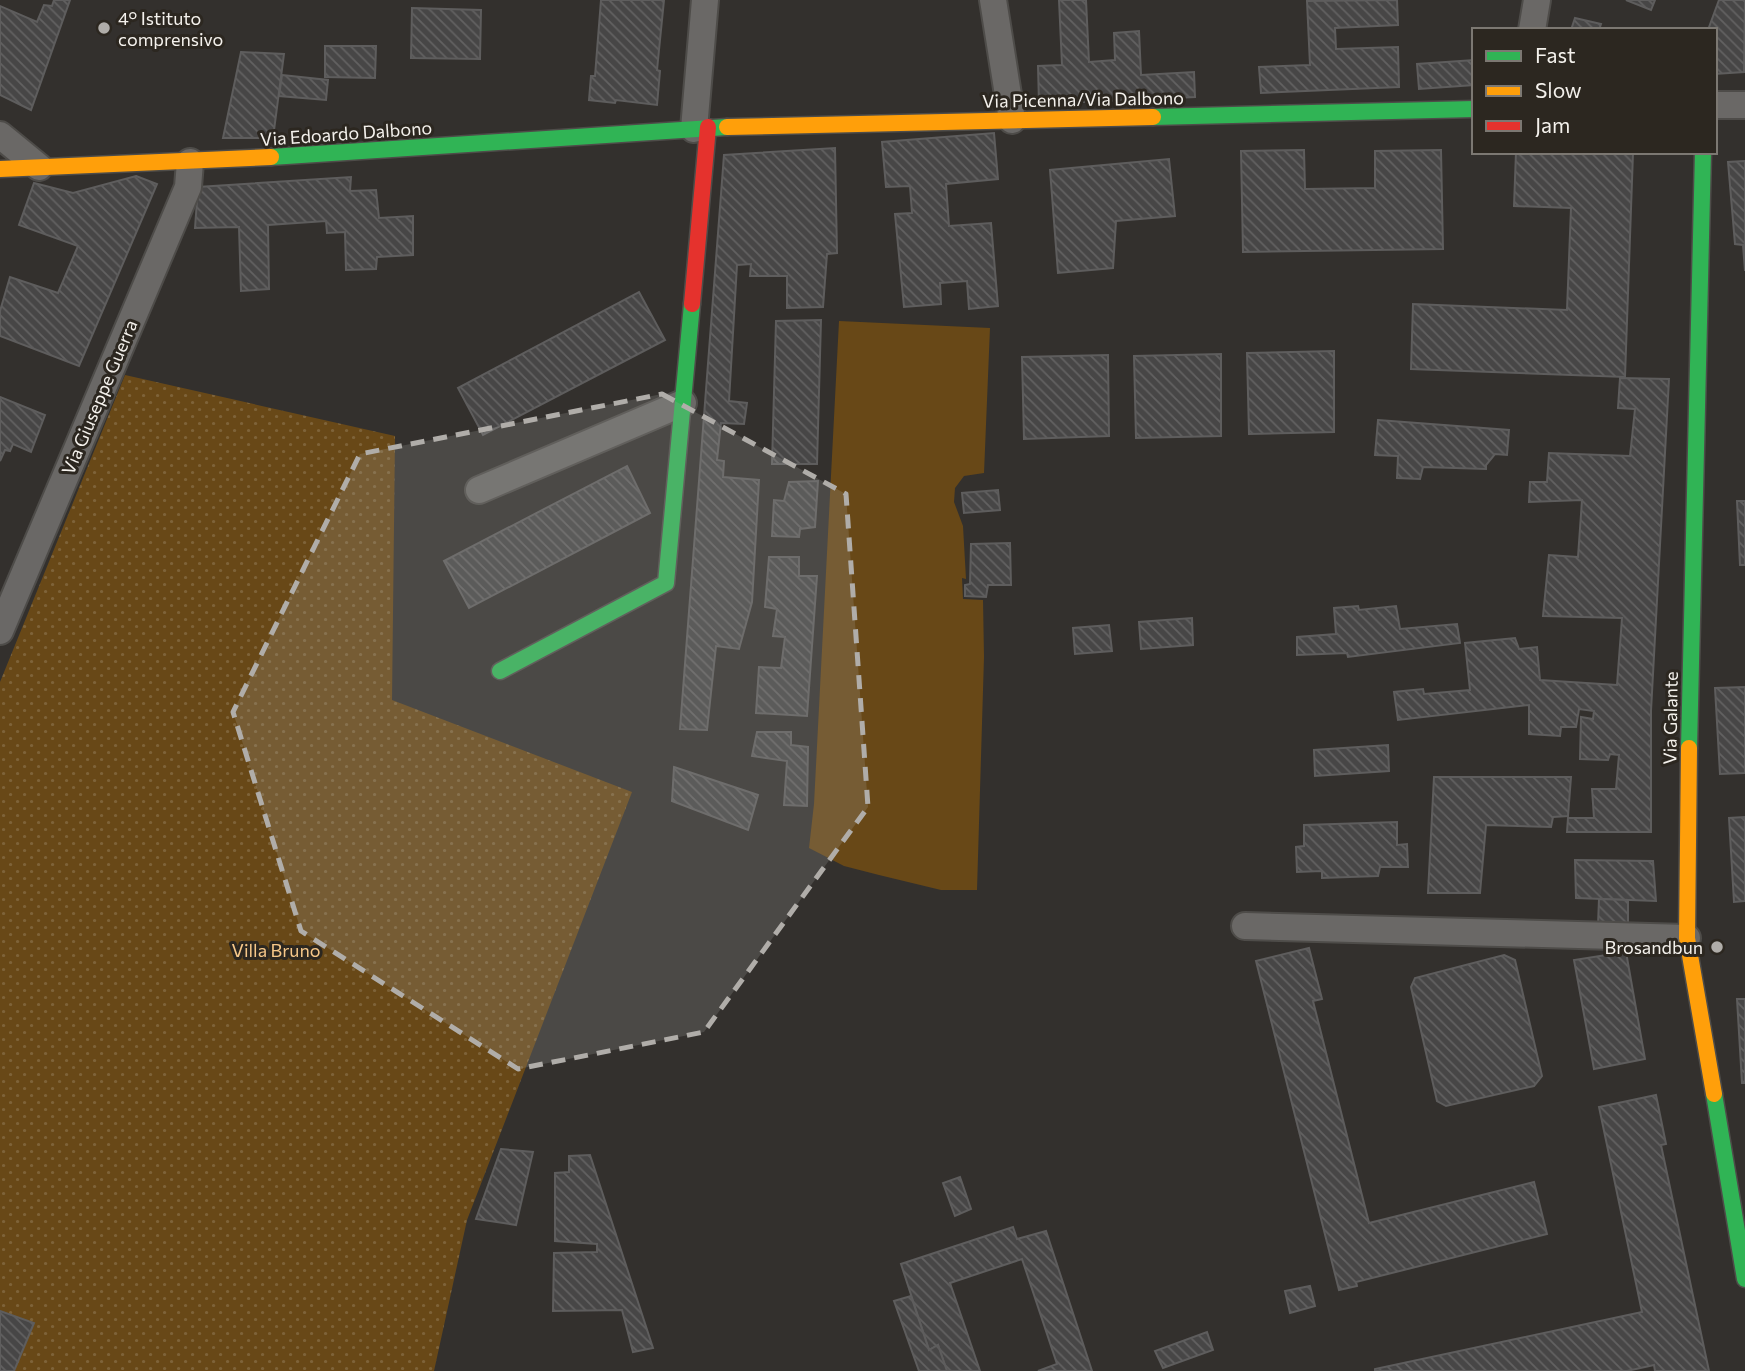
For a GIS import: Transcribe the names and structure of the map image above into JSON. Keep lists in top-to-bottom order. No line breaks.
{"streets":{"street":["Via Picenna/Via Dalbono","Via Edoardo Dalbono","Via Giuseppe Guerra","Via Galante"]},"crossings":[["Via Picenna/Via Dalbono","Via Edoardo Dalbono"],["Via Edoardo Dalbono","Via Giuseppe Guerra"]],"parks":["Villa Bruno"],"places":["4° Istituto comprensivo","Brosandbun"],"legend":["Fast","Slow","Jam"]}
